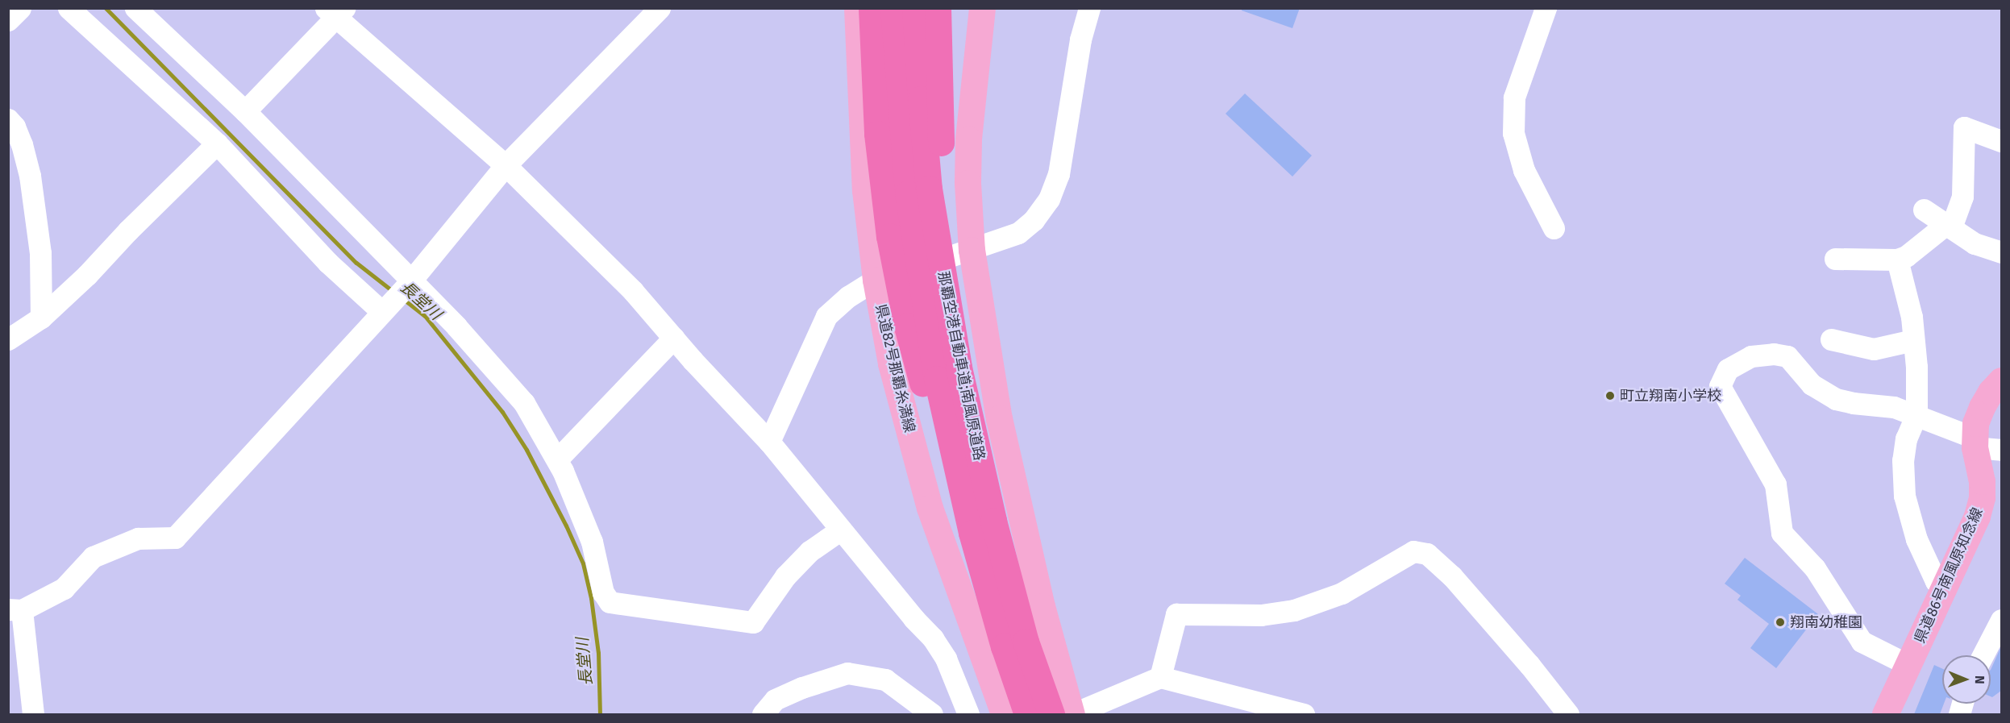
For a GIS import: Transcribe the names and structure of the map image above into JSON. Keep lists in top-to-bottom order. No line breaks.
{"streets":{"highway":["那覇空港自動車道;南風原道路"],"main road":["県道82号那覇糸満線","県道86号南風原知念線"]},"water":["長堂川"],"places":["町立翔南小学校","翔南幼稚園"],"north":"right"}
